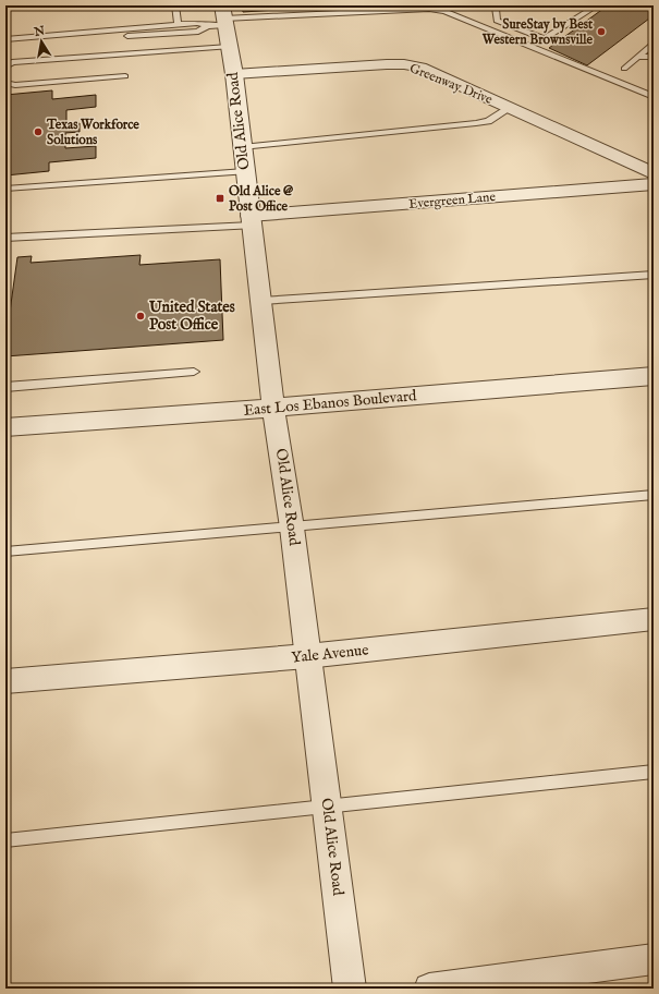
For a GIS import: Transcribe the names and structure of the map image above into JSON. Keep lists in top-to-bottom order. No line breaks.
{"streets":{"street":["Greenway Drive","Old Alice Road","Evergreen Lane","East Los Ebanos Boulevard","Yale Avenue"]},"crossings":[["Greenway Drive","Old Alice Road"],["Old Alice Road","Evergreen Lane"],["Old Alice Road","East Los Ebanos Boulevard"],["Old Alice Road","Yale Avenue"]],"places":{"other":["SureStay by Best Western Brownsville","Texas Workforce Solutions","United States Post Office"],"transit":["Old Alice @ Post Office"]},"north":"top"}
